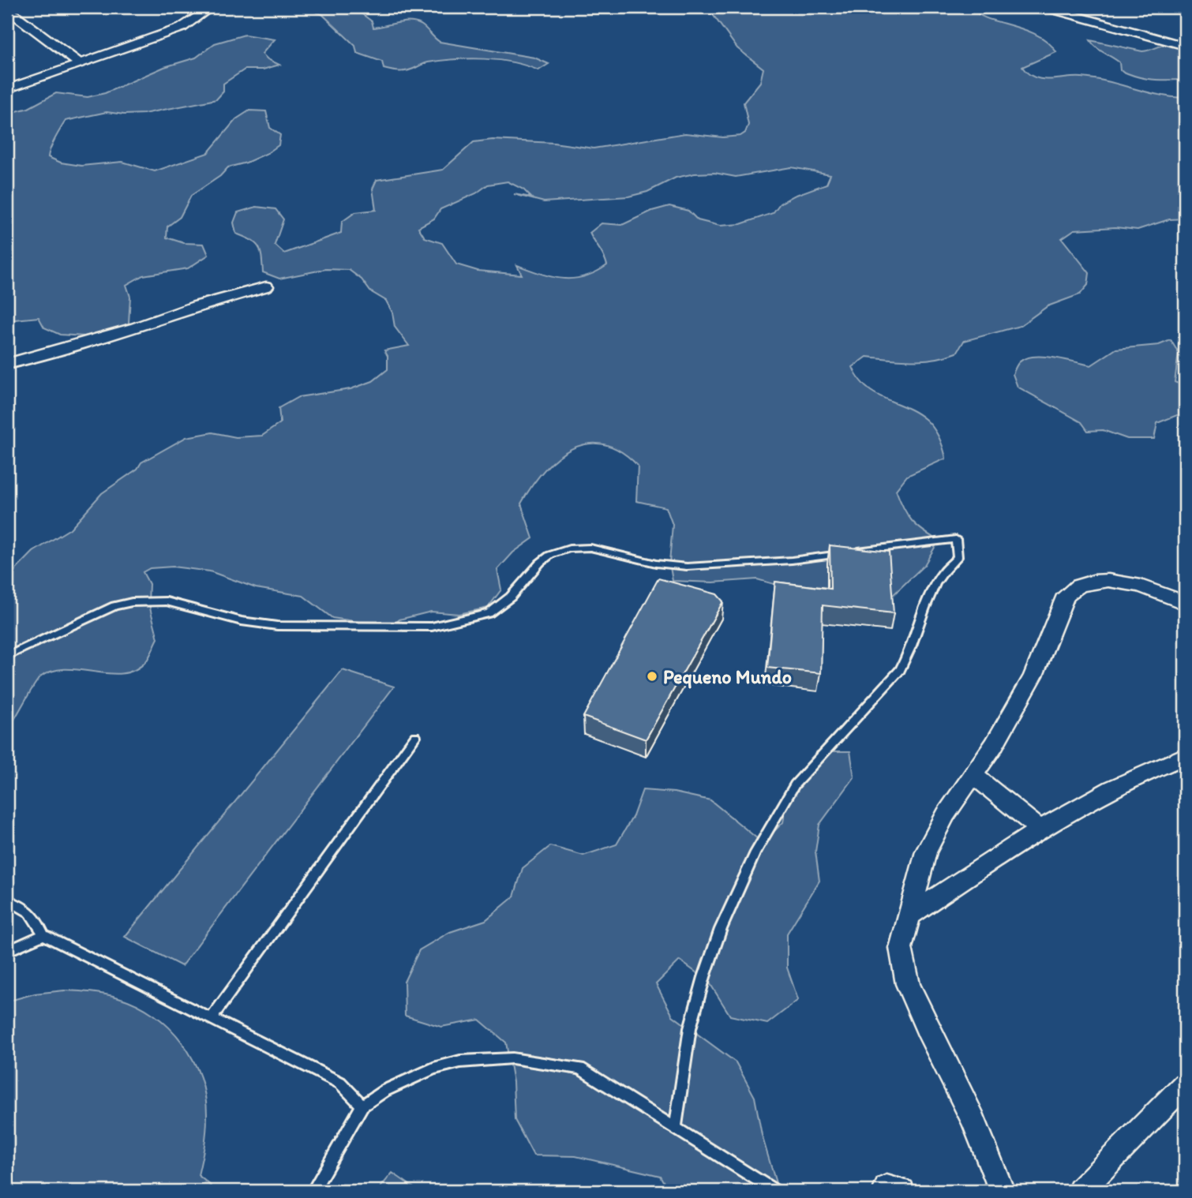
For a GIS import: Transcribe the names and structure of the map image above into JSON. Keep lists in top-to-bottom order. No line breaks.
{"places":["Pequeno Mundo"]}
